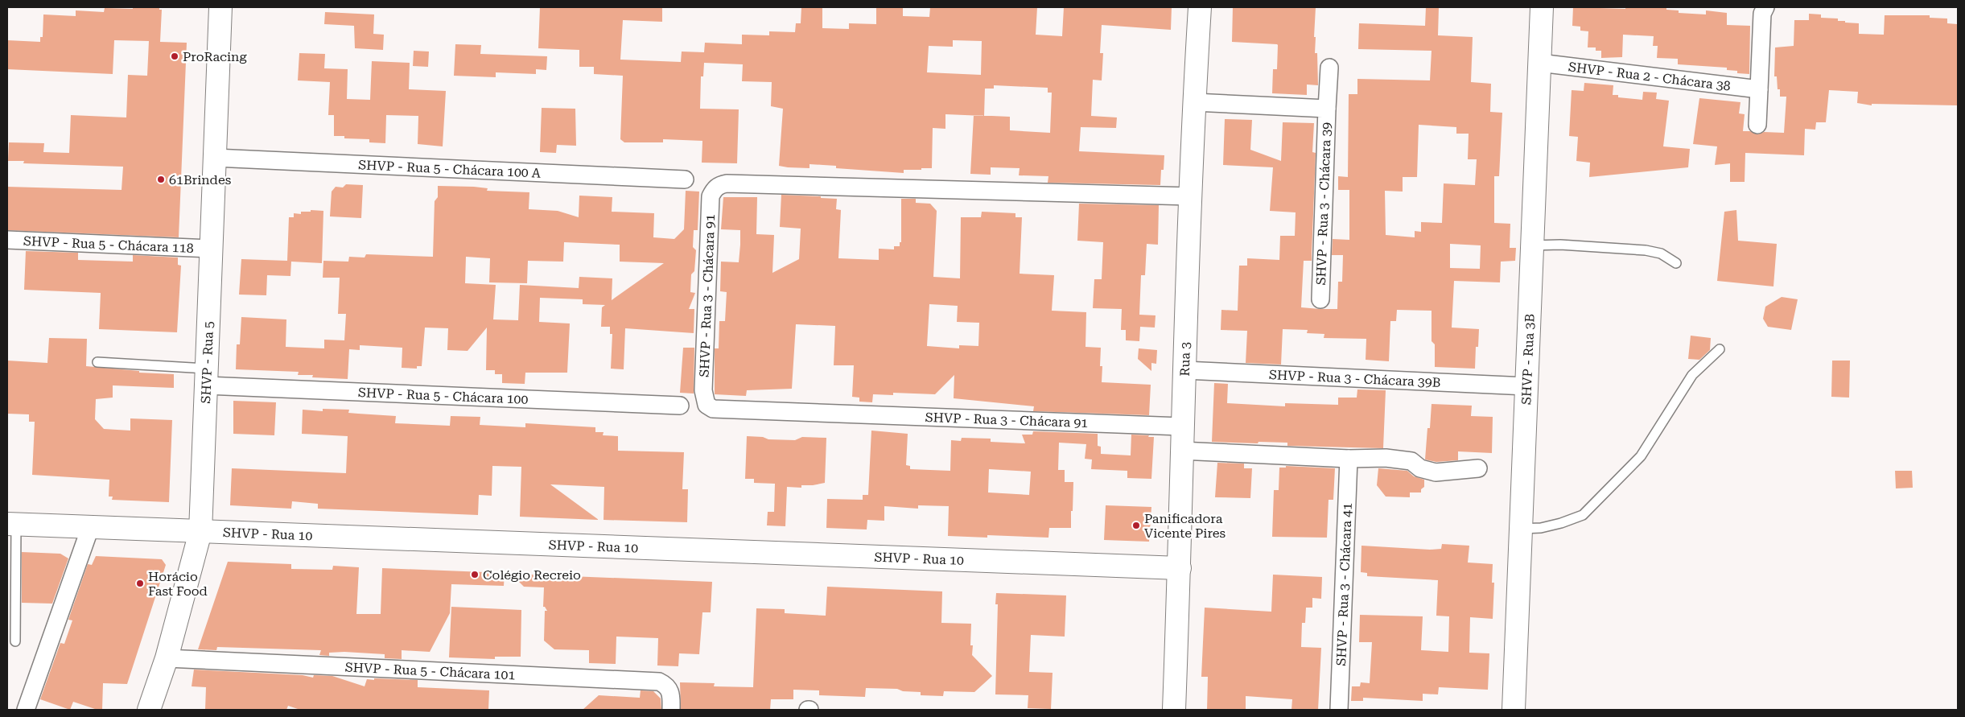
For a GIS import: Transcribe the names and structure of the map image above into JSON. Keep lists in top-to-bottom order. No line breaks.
{"streets":{"street":["SHVP - Rua 2 - Chácara 38","SHVP - Rua 5 - Chácara 100 A","SHVP - Rua 3 - Chácara 39","SHVP - Rua 5 - Chácara 118","SHVP - Rua 3 - Chácara 91","Rua 3","SHVP - Rua 3B","SHVP - Rua 5","SHVP - Rua 3 - Chácara 39B","SHVP - Rua 5 - Chácara 100","SHVP - Rua 10","SHVP - Rua 3 - Chácara 41","SHVP - Rua 5 - Chácara 101"]},"crossings":[["SHVP - Rua 2 - Chácara 38","SHVP - Rua 3B"],["SHVP - Rua 5 - Chácara 100 A","SHVP - Rua 5"],["SHVP - Rua 3 - Chácara 39","Rua 3"],["SHVP - Rua 5 - Chácara 118","SHVP - Rua 5"],["SHVP - Rua 3 - Chácara 91","Rua 3"],["Rua 3","SHVP - Rua 3 - Chácara 39B"],["Rua 3","SHVP - Rua 10"],["SHVP - Rua 3B","SHVP - Rua 3 - Chácara 39B"],["SHVP - Rua 5","SHVP - Rua 5 - Chácara 100"],["SHVP - Rua 5","SHVP - Rua 10"],["SHVP - Rua 5","SHVP - Rua 5 - Chácara 101"]],"places":["ProRacing","61Brindes","Panificadora Vicente Pires","Colégio Recreio","Horácio Fast Food"]}
